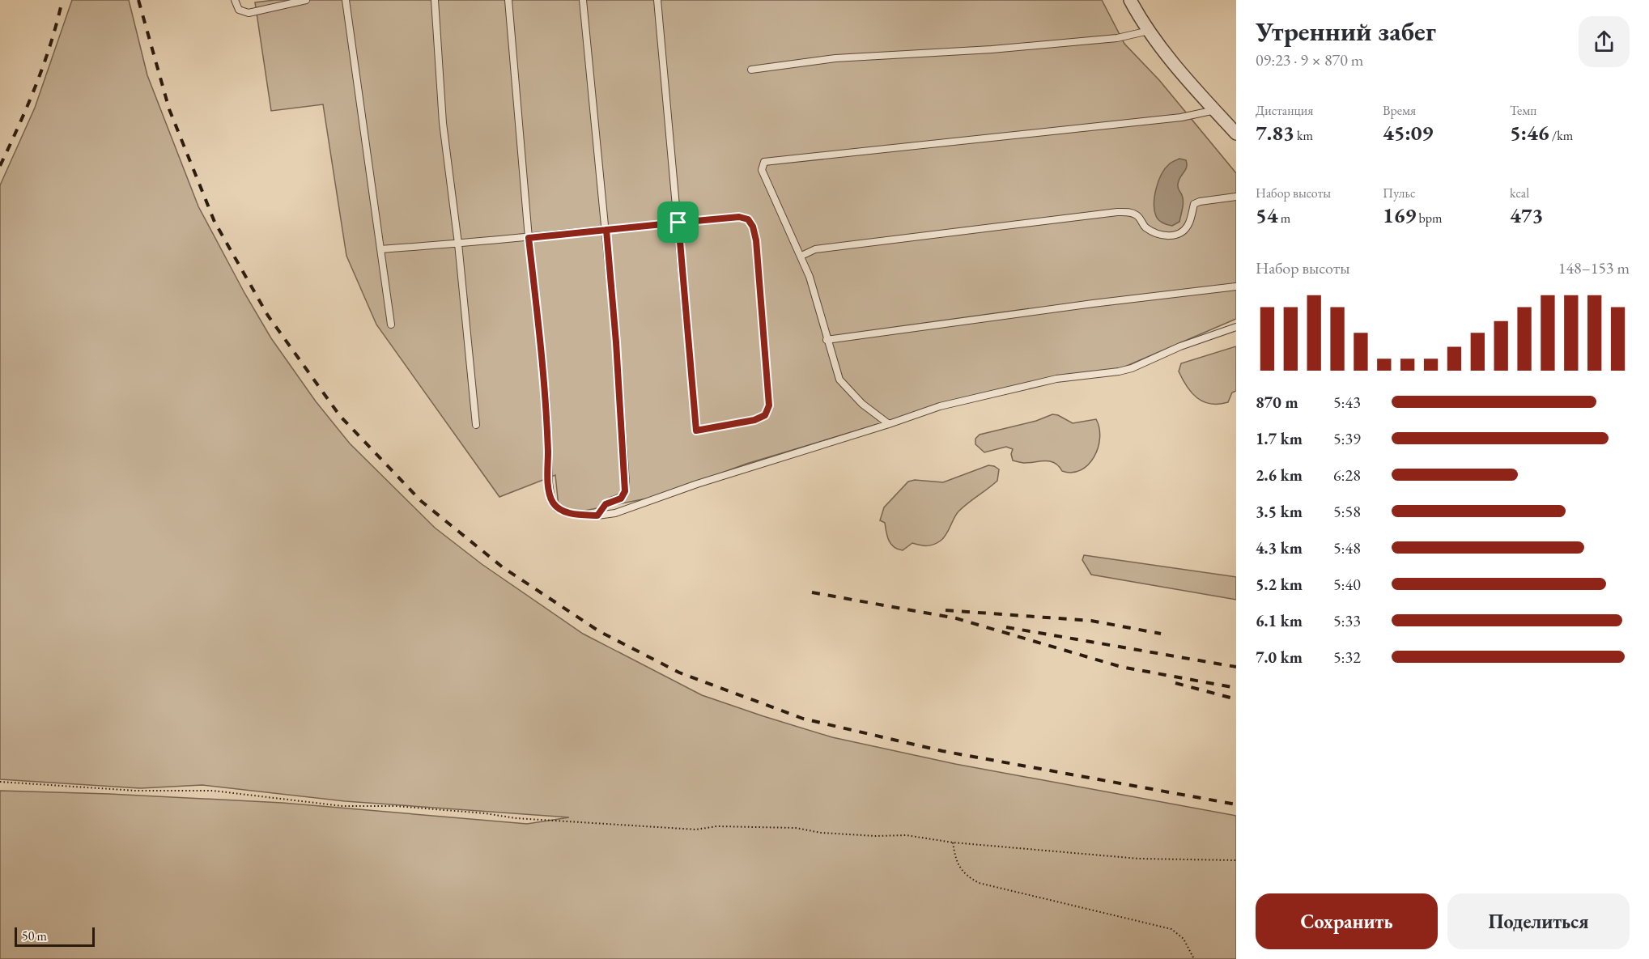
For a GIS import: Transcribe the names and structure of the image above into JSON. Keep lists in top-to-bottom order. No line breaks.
{"scale_bar":"50 m","page":{"heading":["Утренний забег","09:23 · 9 × 870 m"],"stats":[["Дистанция","7.83 km"],["Время","45:09"],["Темп","5:46 /km"],["Набор высоты","54 m"],["Пульс","169 bpm"],["kcal","473"]],"chart":["Набор высоты","148–153 m"],"list":[{"name":"870 m","note":"5:43"},{"name":"1.7 km","note":"5:39"},{"name":"2.6 km","note":"6:28"},{"name":"3.5 km","note":"5:58"},{"name":"4.3 km","note":"5:48"},{"name":"5.2 km","note":"5:40"},{"name":"6.1 km","note":"5:33"},{"name":"7.0 km","note":"5:32"}],"buttons":["Сохранить","Поделиться"],"scale":"50 m"}}
